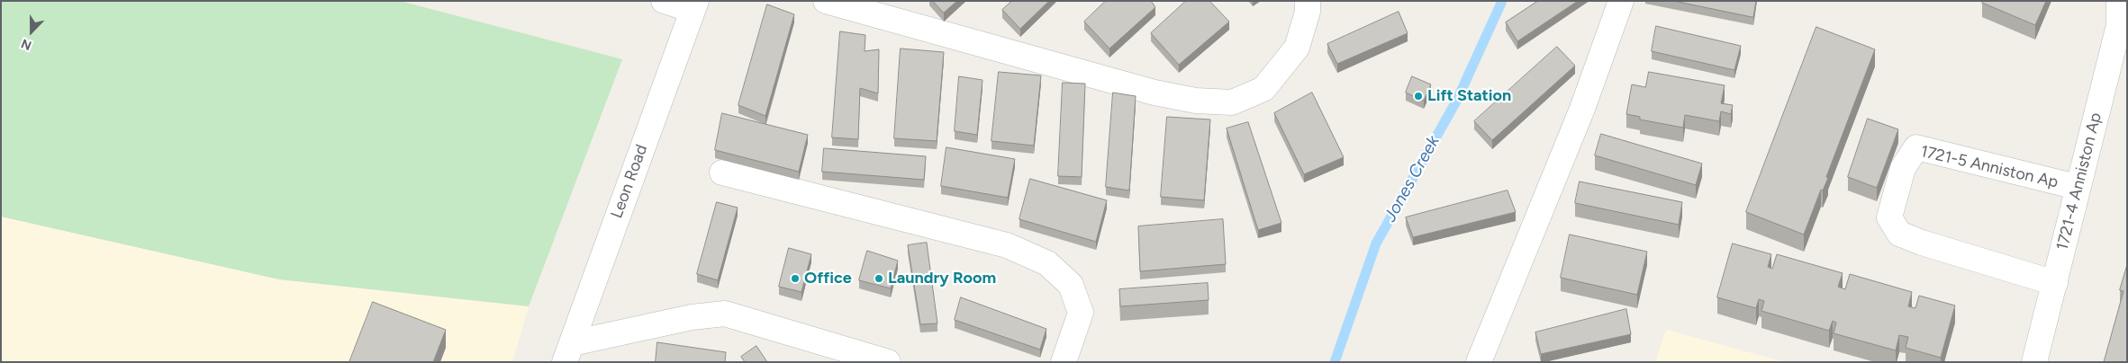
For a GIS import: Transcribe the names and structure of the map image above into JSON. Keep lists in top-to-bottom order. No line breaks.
{"streets":{"street":["1721-5 Anniston Ap","Leon Road","1721-4 Anniston Ap"]},"crossings":[["1721-5 Anniston Ap","1721-4 Anniston Ap"]],"water":["Jones Creek"],"places":["Lift Station","Office","Laundry Room"],"north":"bottom"}
